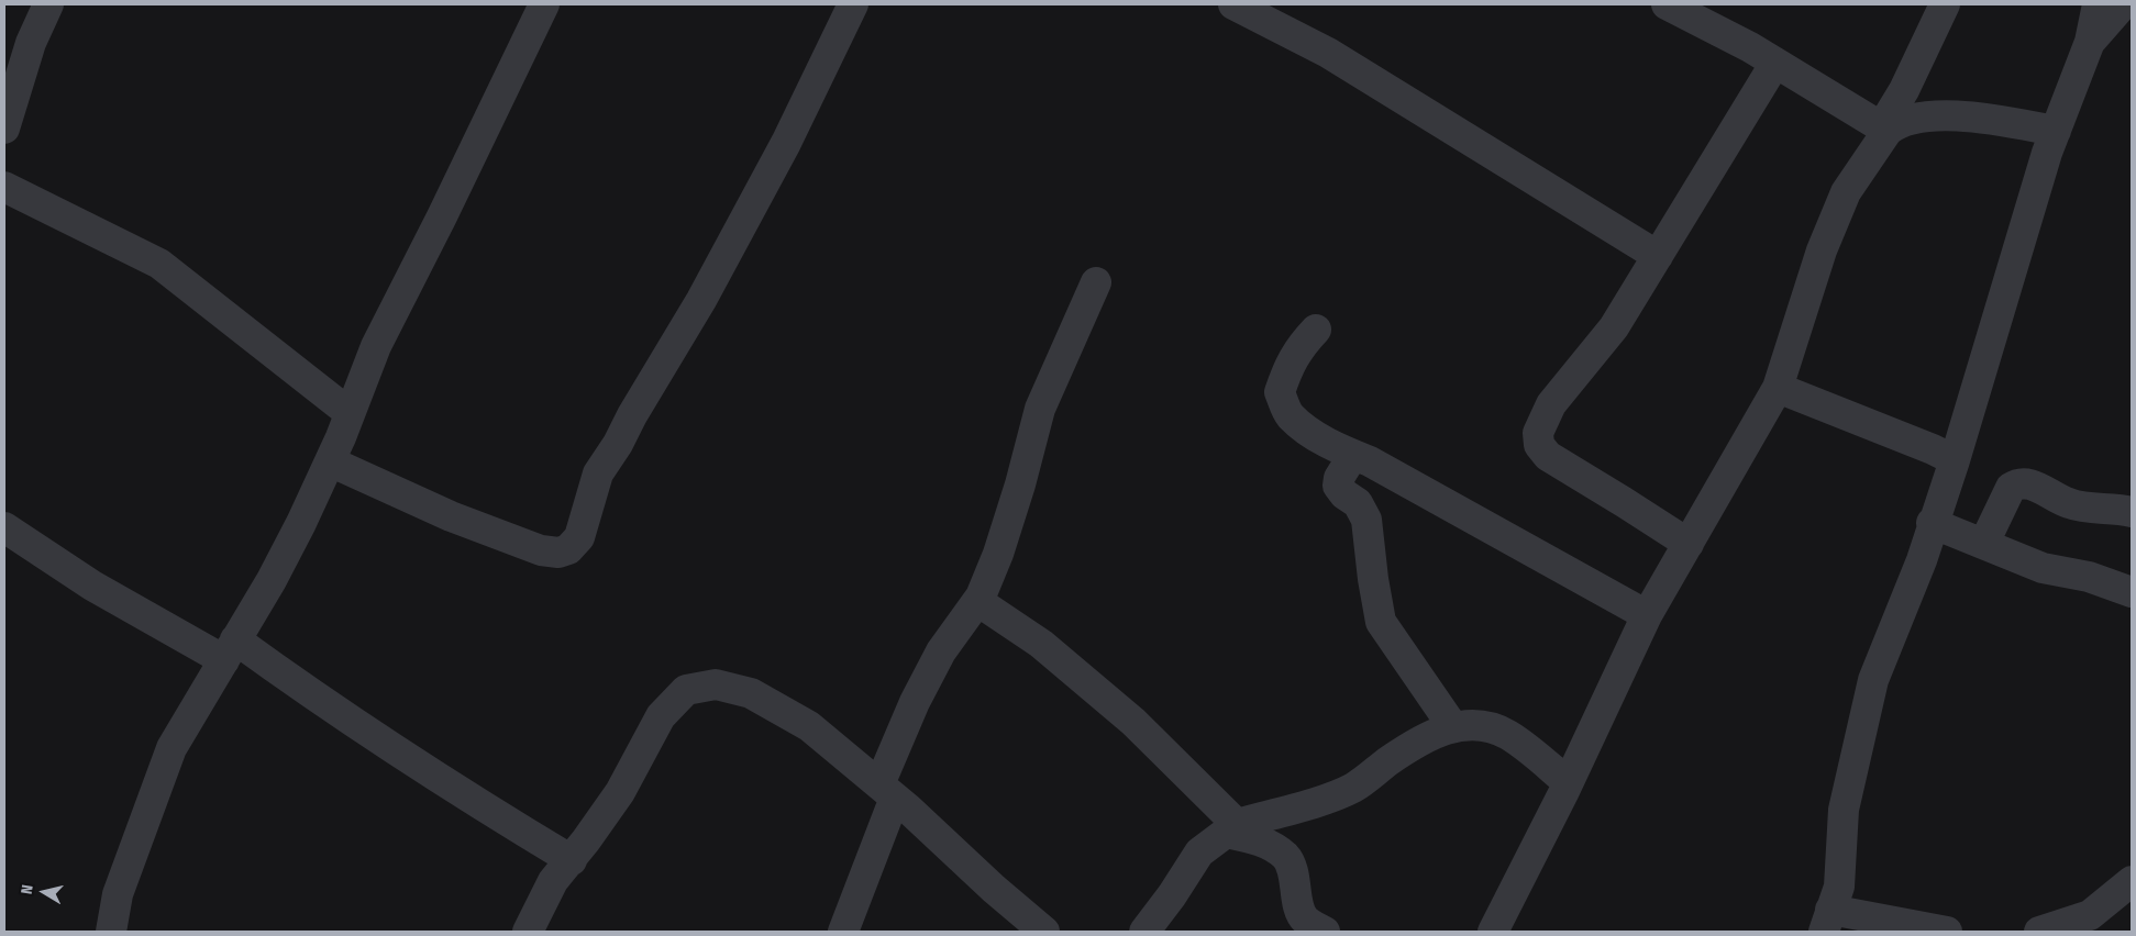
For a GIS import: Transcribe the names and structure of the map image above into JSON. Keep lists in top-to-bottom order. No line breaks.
{"north":"left"}
